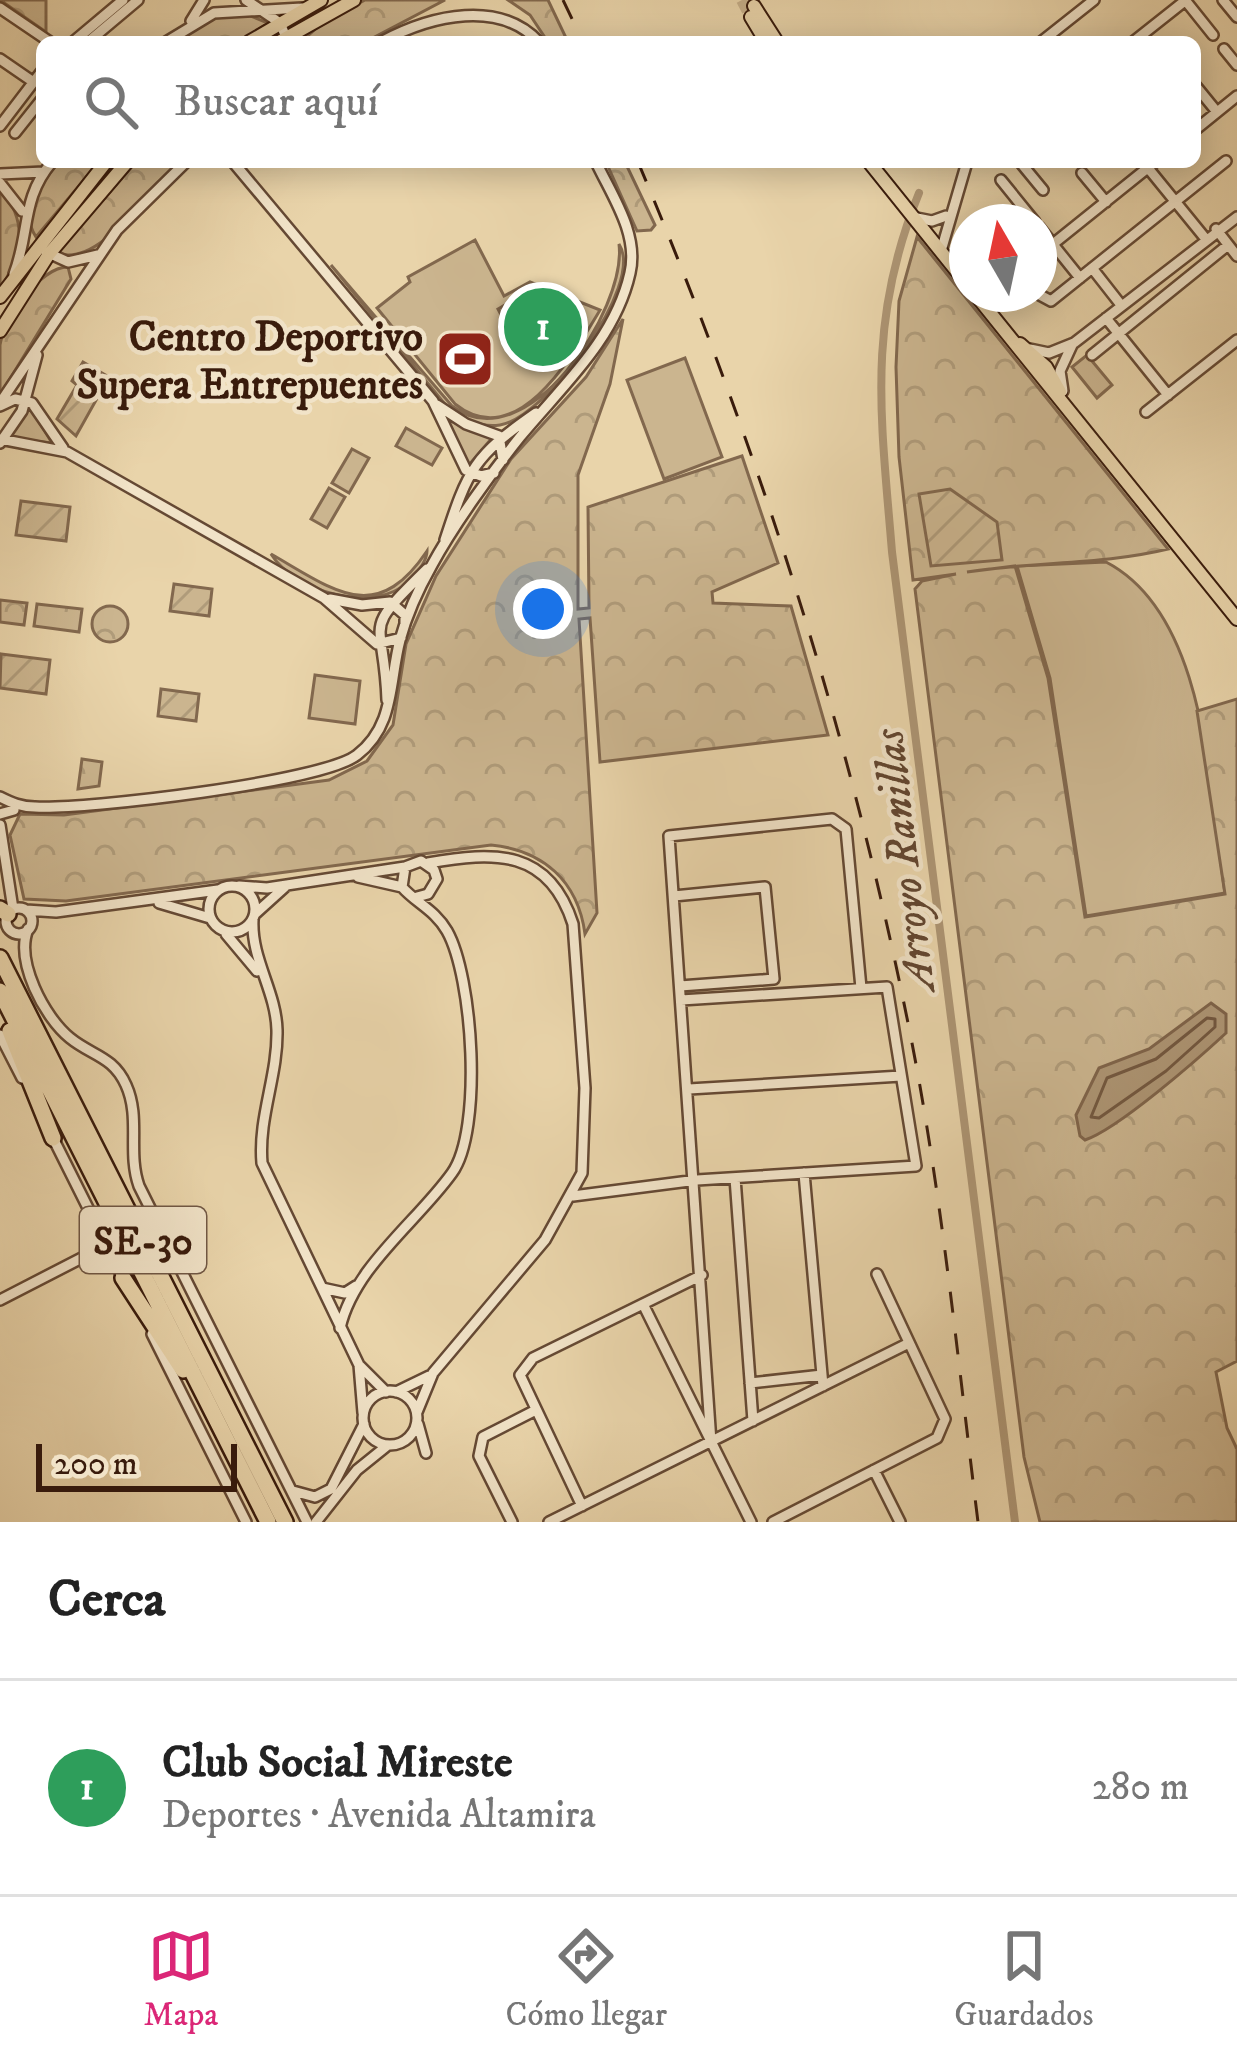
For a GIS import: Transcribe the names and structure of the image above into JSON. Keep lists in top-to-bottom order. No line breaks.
{"streets":{"highway":["SE-30"]},"water":["Arroyo Ranillas"],"places":{"sports":["Centro Deportivo Supera Entrepuentes"]},"scale_bar":"200 m","north":"top","page":{"search":"Buscar aquí","pins":"1","scale":"200 m","heading":"Cerca","list":[{"mark":"1","name":"Club Social Mireste","note":"Deportes · Avenida Altamira","value":"280 m"}],"nav":["Mapa","Cómo llegar","Guardados"]}}
